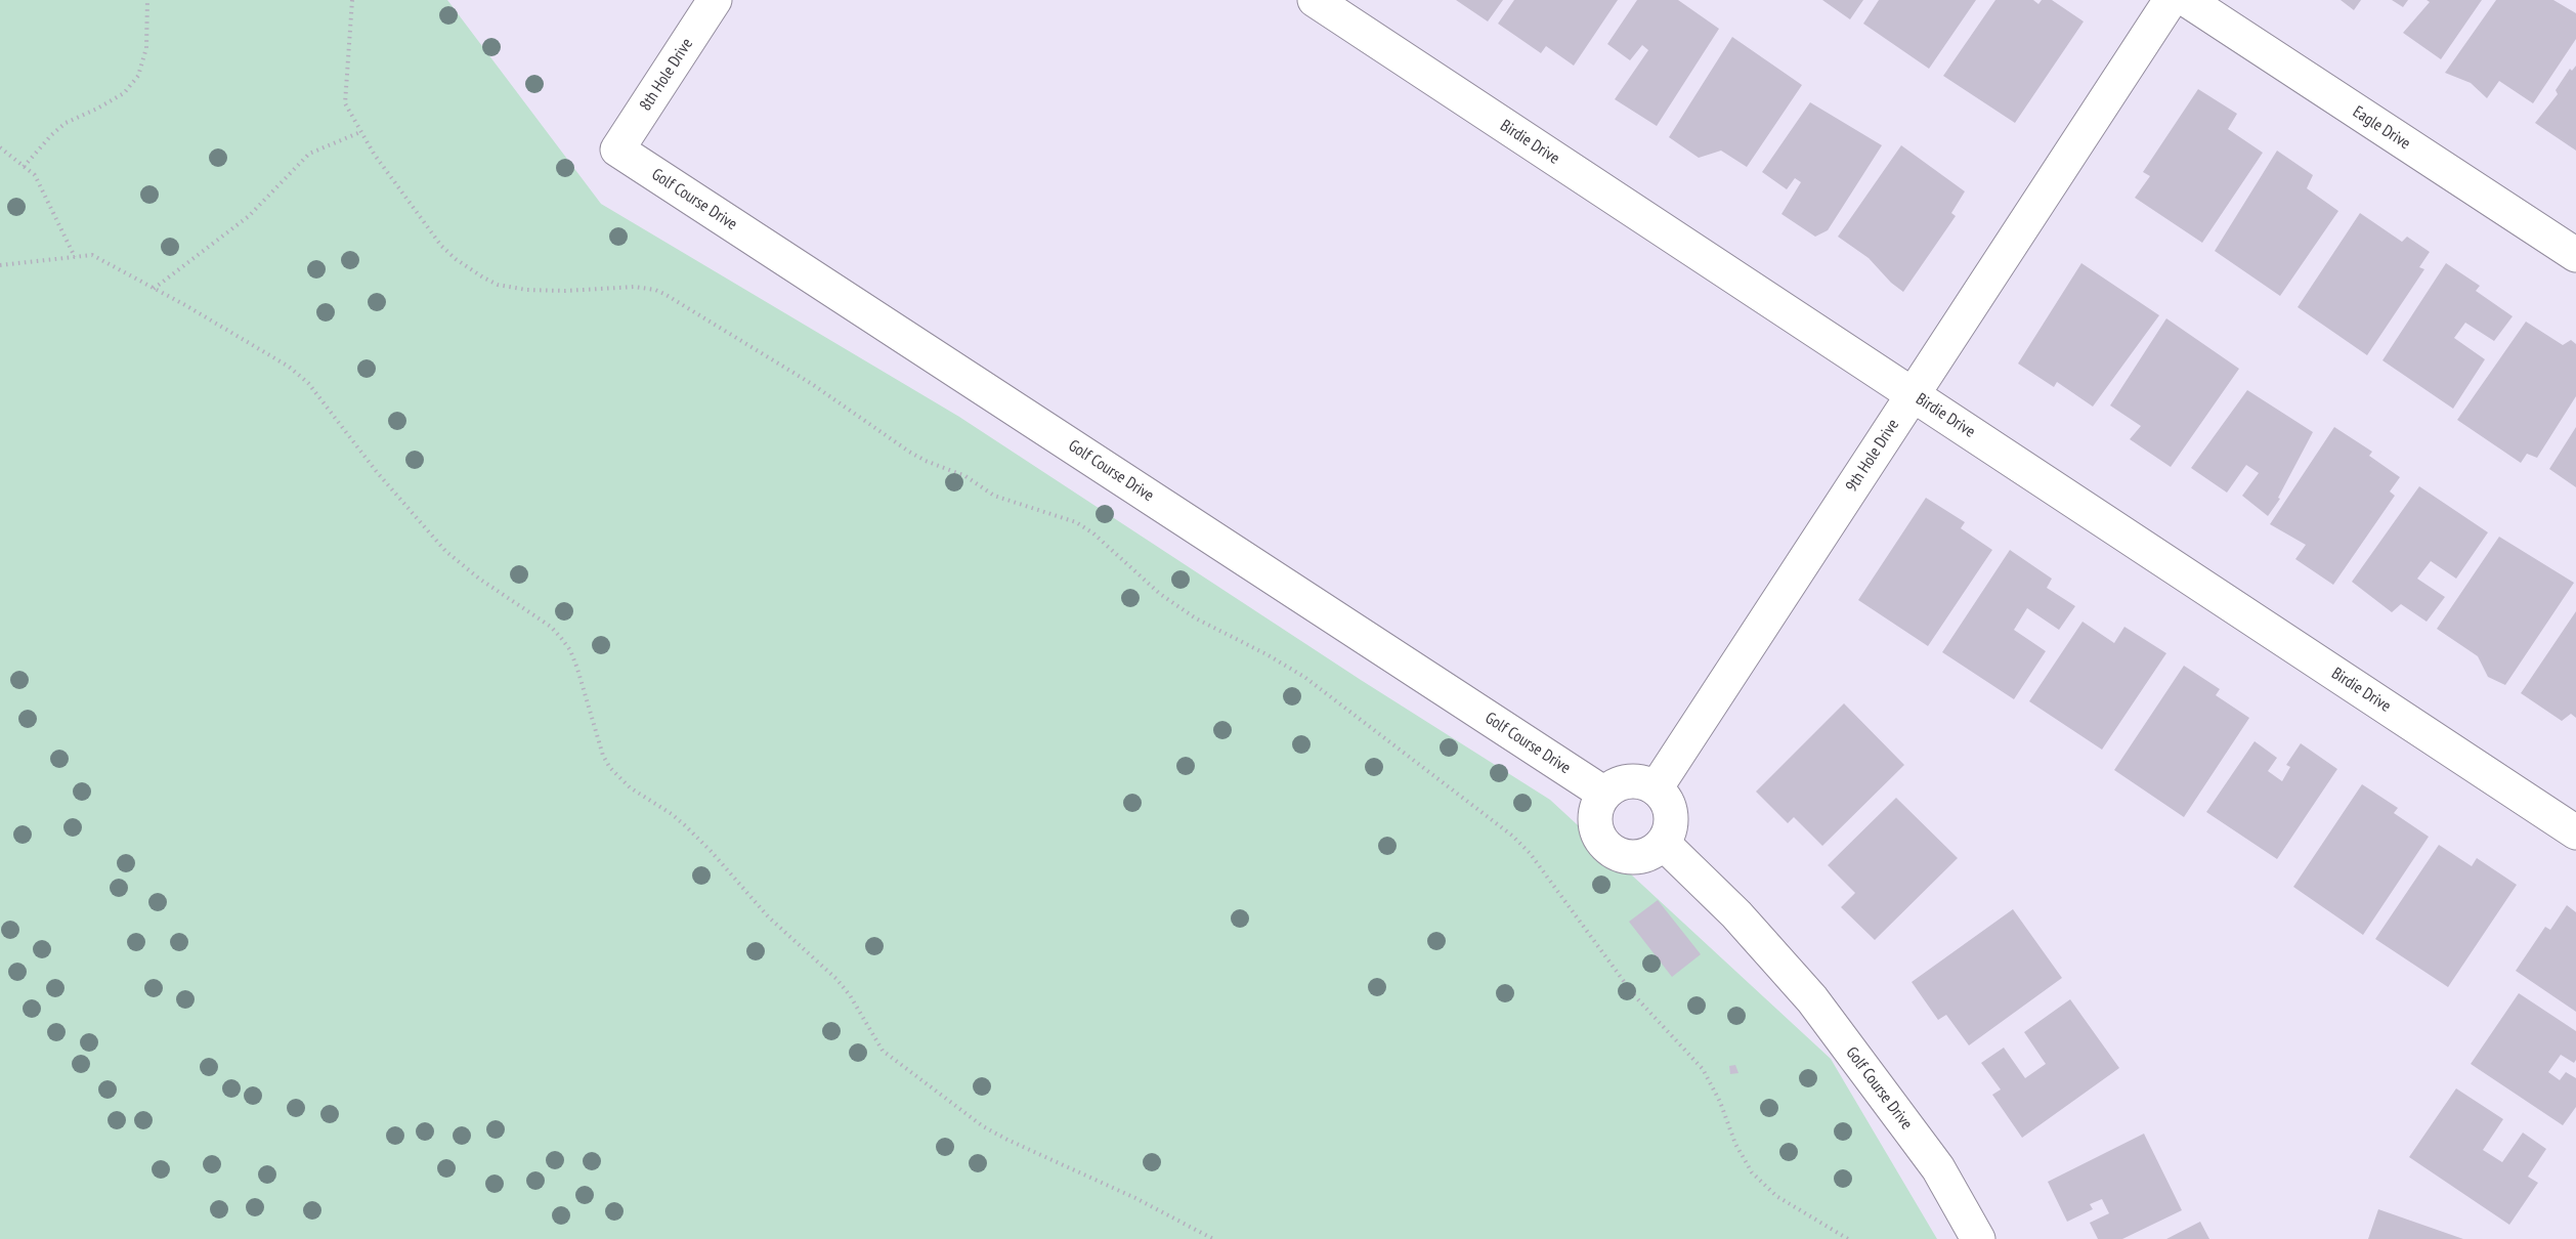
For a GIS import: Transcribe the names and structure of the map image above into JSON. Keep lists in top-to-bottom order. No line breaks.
{"streets":{"street":["8th Hole Drive","Eagle Drive","Birdie Drive","Golf Course Drive","9th Hole Drive"]},"crossings":[["8th Hole Drive","Golf Course Drive"],["Birdie Drive","9th Hole Drive"],["Golf Course Drive","9th Hole Drive"]]}
